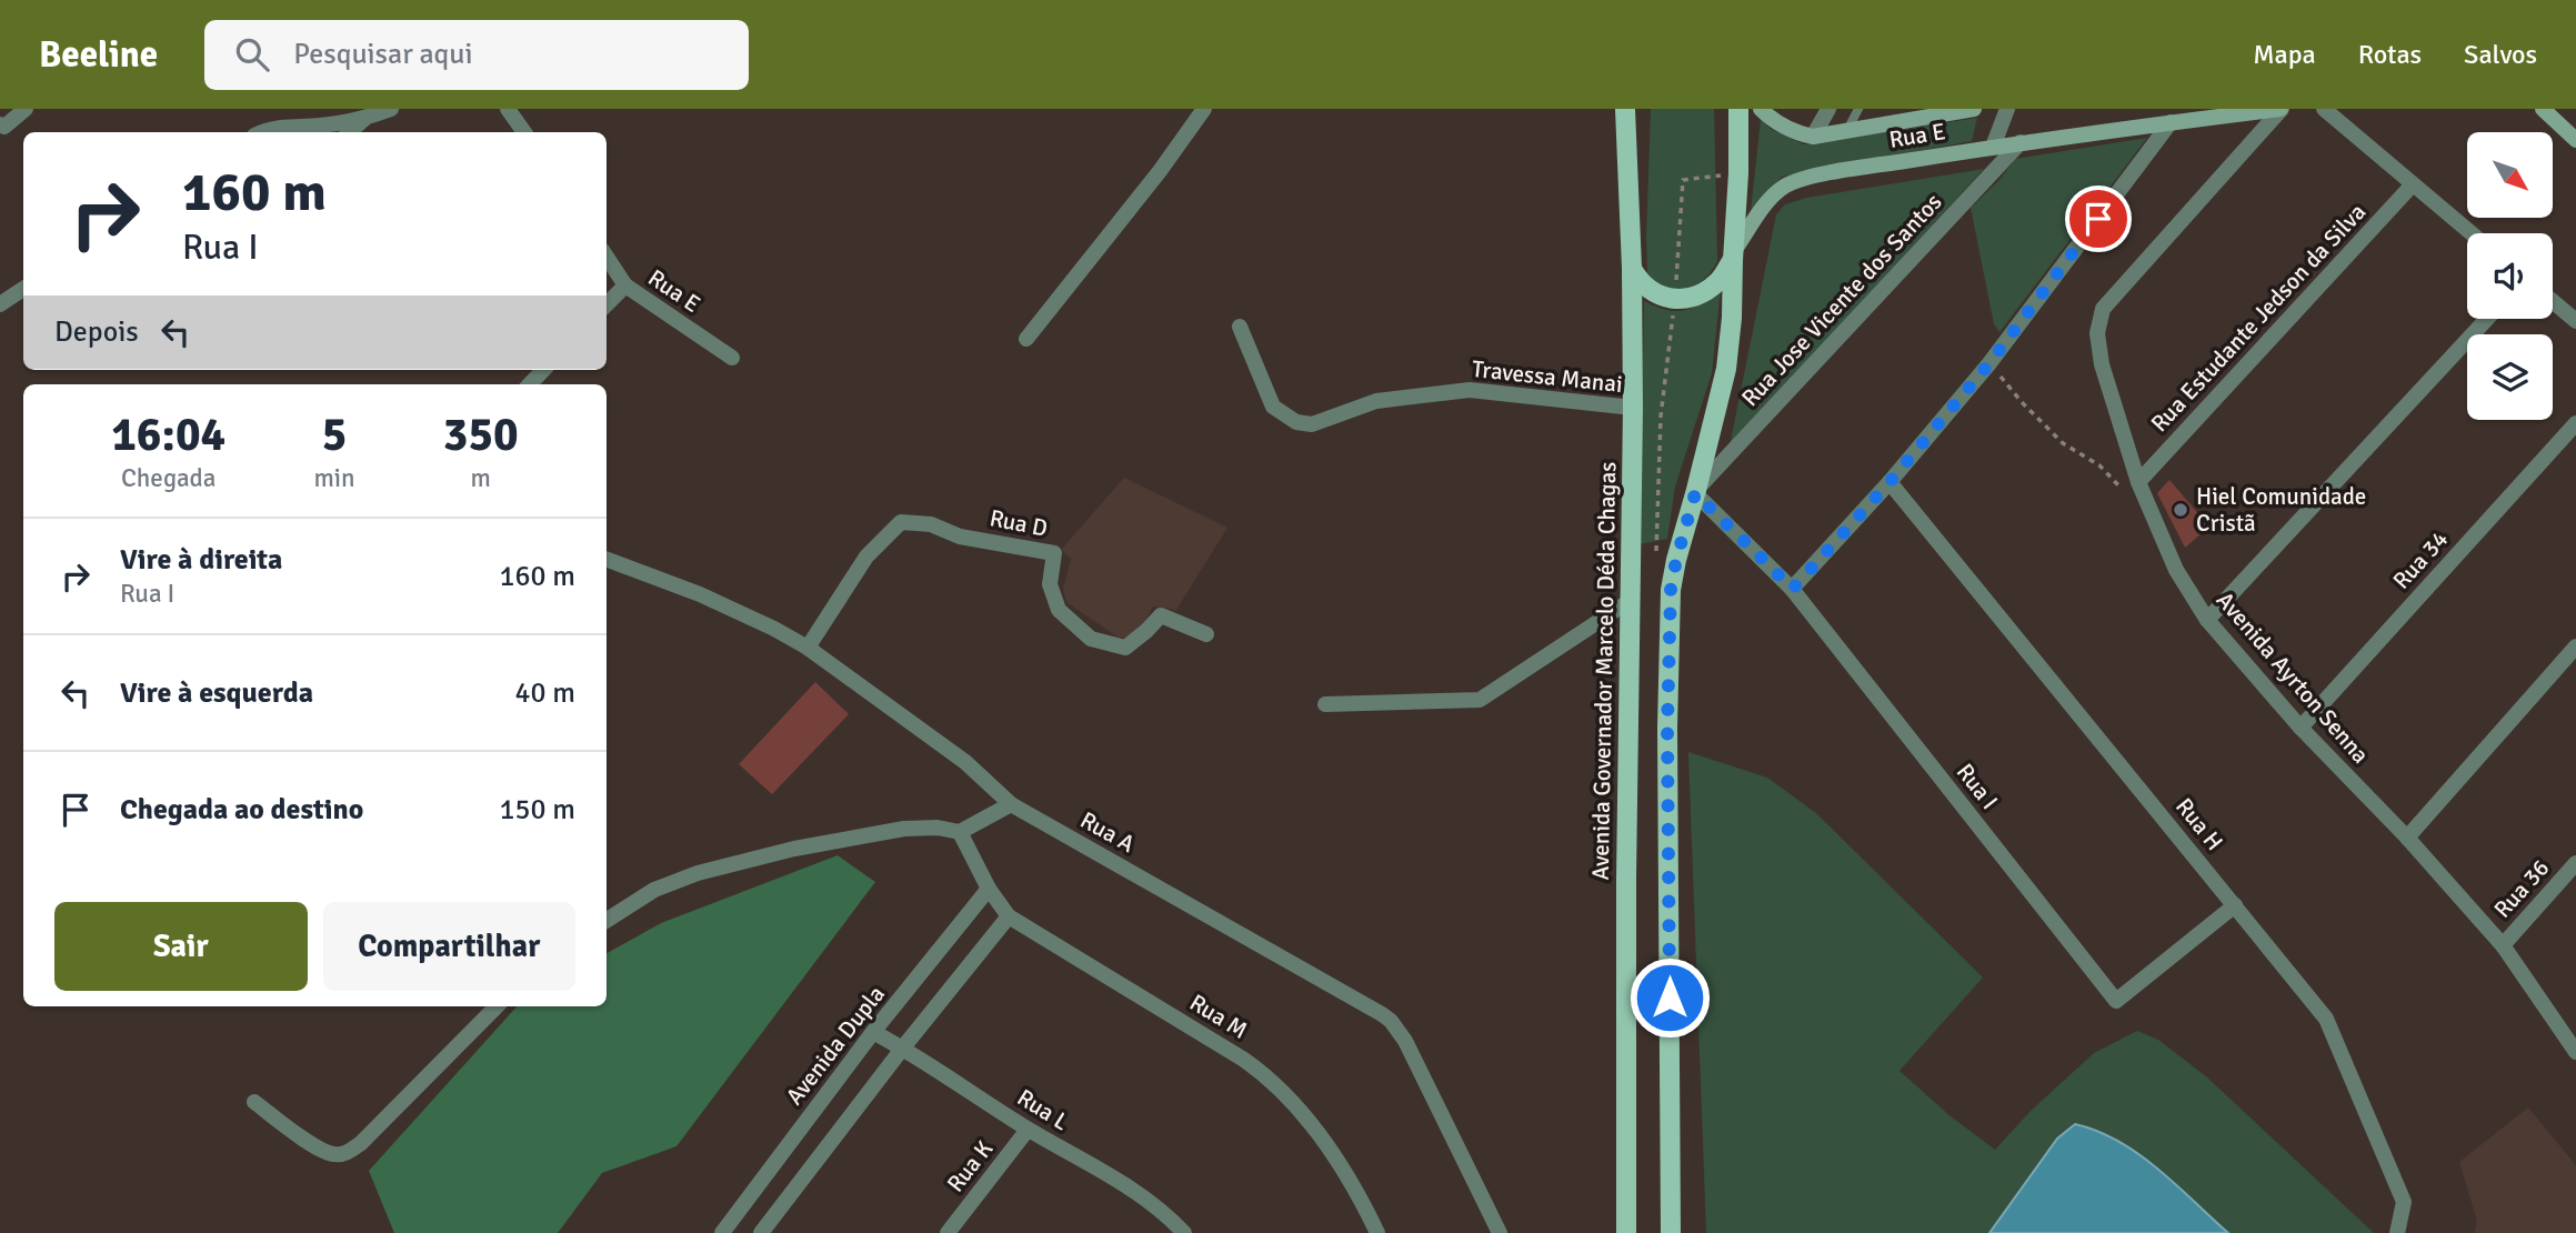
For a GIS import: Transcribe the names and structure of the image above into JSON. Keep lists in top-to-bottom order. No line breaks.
{"streets":{"main road":["Avenida Governador Marcelo Déda Chagas"],"street":["Rua E","Rua Jose Vicente dos Santos","Rua Estudante Jedson da Silva","Travessa Manai","Rua D","Rua 34","Avenida Ayrton Senna","Rua I","Rua H","Rua A","Rua 36","Rua M","Avenida Dupla","Rua L","Rua K"]},"crossings":[["Rua E","Rua Jose Vicente dos Santos"],["Rua E","Avenida Ayrton Senna"],["Rua Jose Vicente dos Santos","Rua I"],["Rua Estudante Jedson da Silva","Avenida Ayrton Senna"],["Travessa Manai","Avenida Governador Marcelo Déda Chagas"],["Rua D","Rua A"],["Rua 34","Avenida Ayrton Senna"],["Avenida Ayrton Senna","Rua 36"],["Rua I","Rua H"],["Rua M","Avenida Dupla"],["Avenida Dupla","Rua L"],["Rua L","Rua K"]],"places":["Hiel Comunidade Cristã"],"north":"bottom right","page":{"header":"Beeline","search":"Pesquisar aqui","nav":["Mapa","Rotas","Salvos"],"turn":["160 m","Rua I"],"then":"Depois","eta":["16:04","Chegada","5","min","350","m"],"list":[{"name":"Vire à direita","note":"Rua I","value":"160 m"},{"name":"Vire à esquerda","value":"40 m"},{"name":"Chegada ao destino","value":"150 m"}],"buttons":["Sair","Compartilhar"]}}
